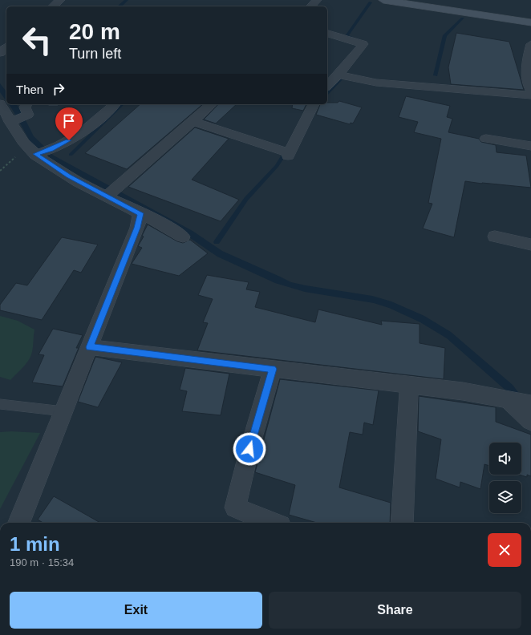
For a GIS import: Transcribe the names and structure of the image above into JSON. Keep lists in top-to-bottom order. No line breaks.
{"page":{"turn":["20 m","Turn left"],"then":"Then","heading":["1 min","190 m · 15:34"],"buttons":["Exit","Share"]}}
